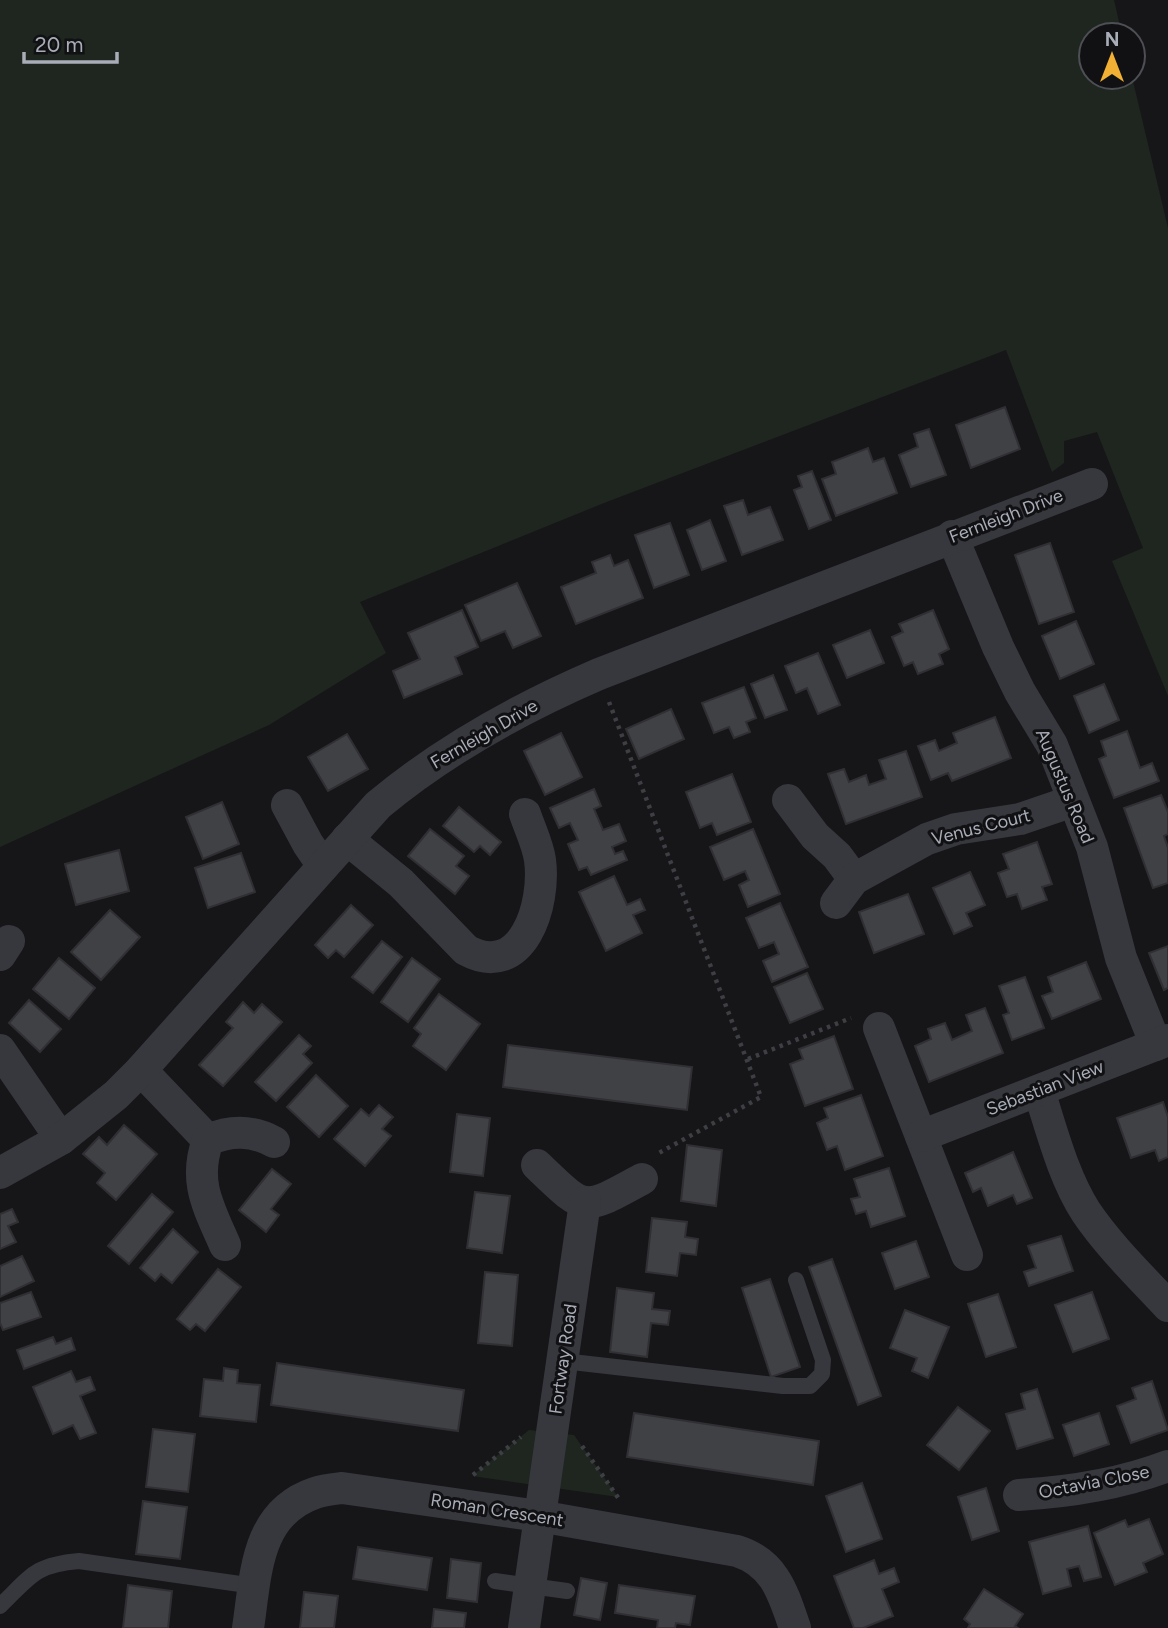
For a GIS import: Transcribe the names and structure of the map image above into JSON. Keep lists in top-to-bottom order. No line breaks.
{"streets":{"street":["Fernleigh Drive","Augustus Road","Venus Court","Sebastian View","Fortway Road","Octavia Close","Roman Crescent"]},"crossings":[["Fernleigh Drive","Augustus Road"],["Augustus Road","Venus Court"],["Augustus Road","Sebastian View"],["Fortway Road","Roman Crescent"]],"scale_bar":"20 m","north":"top"}
